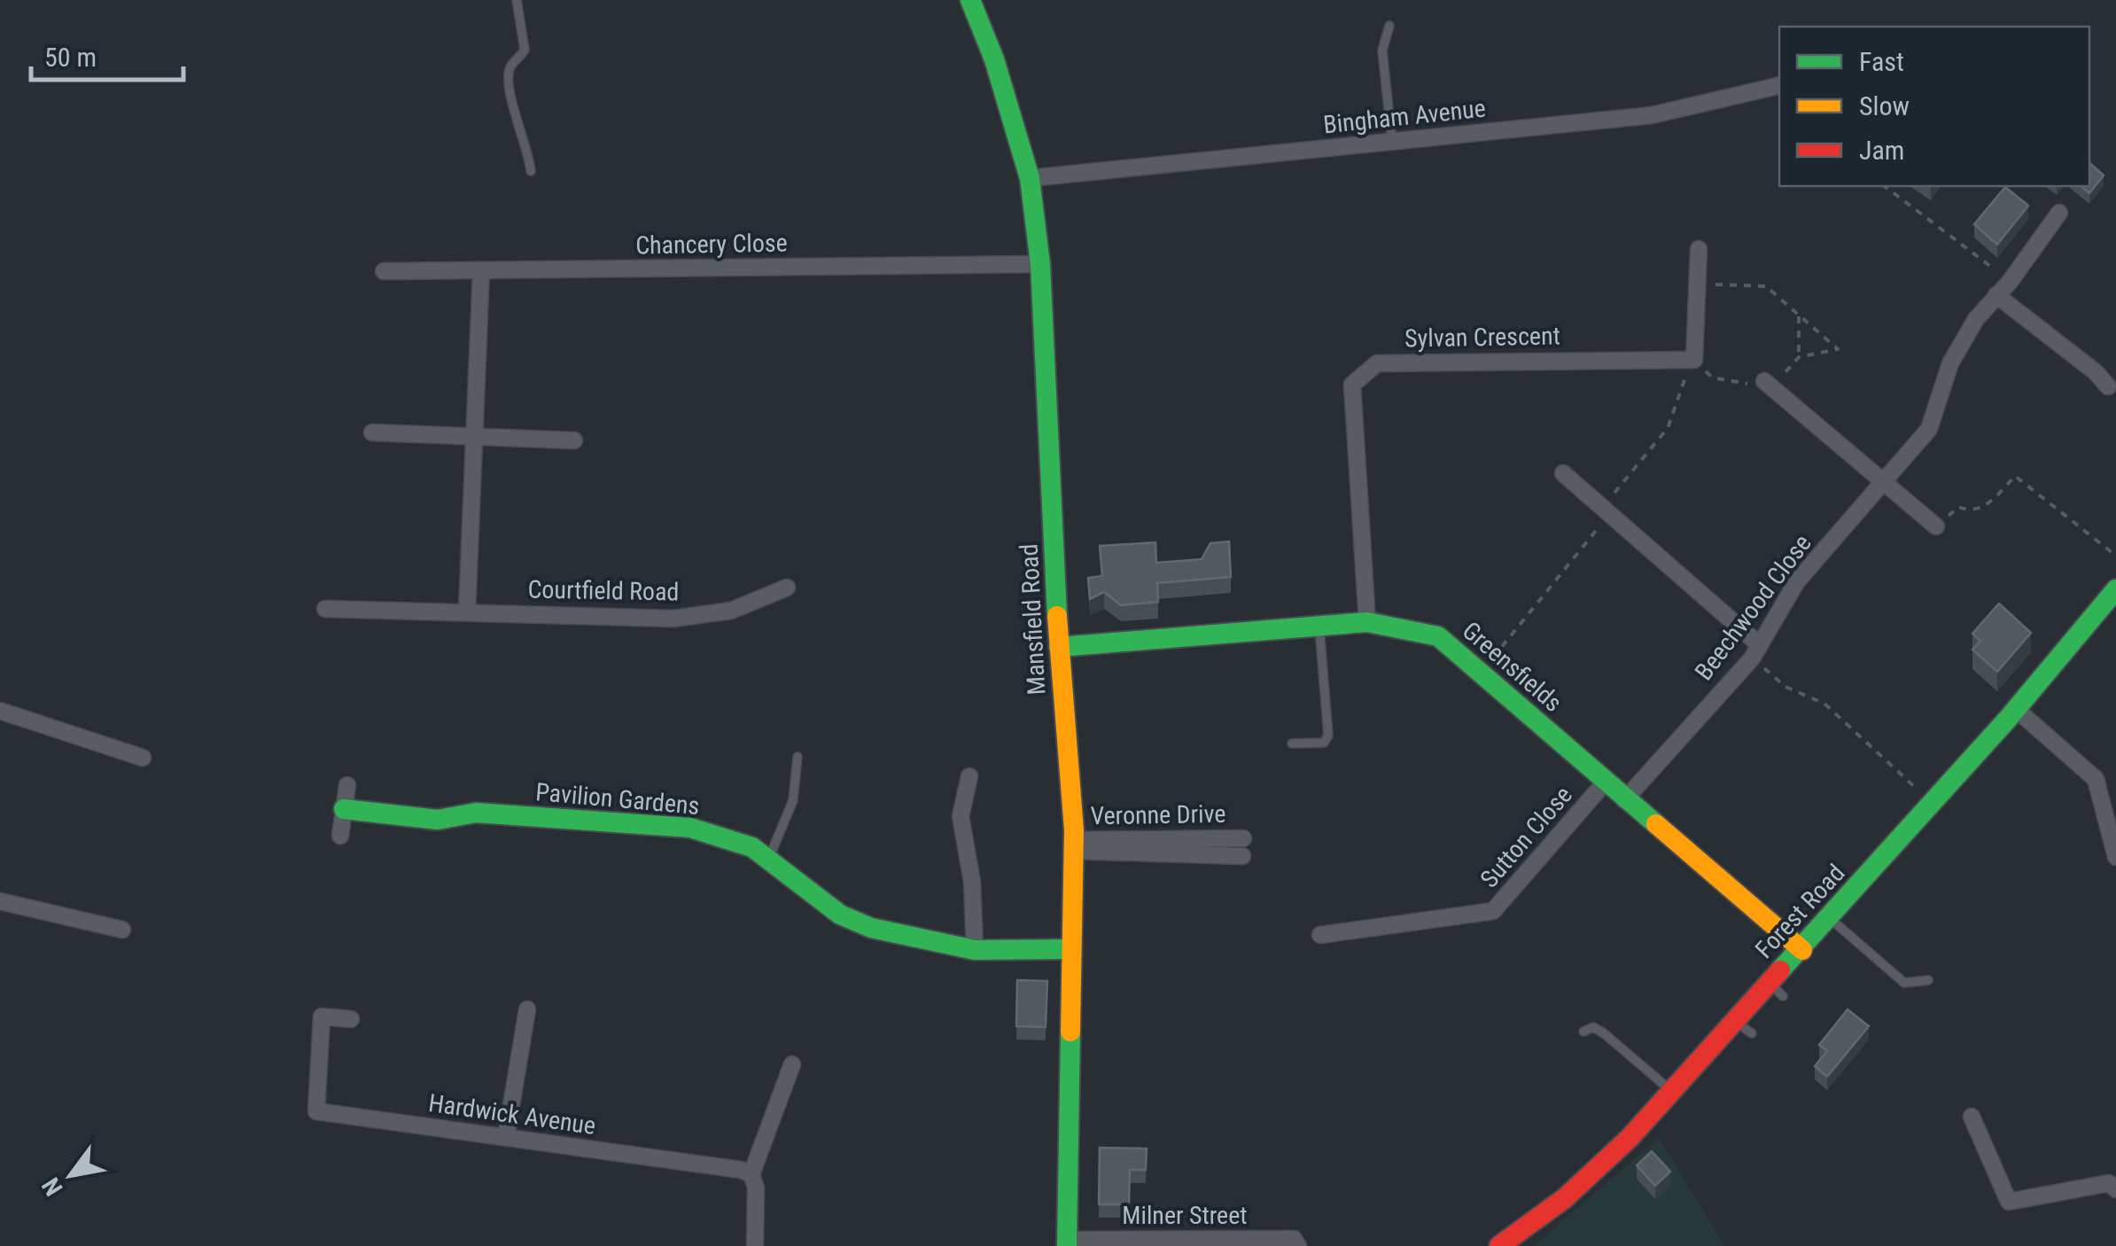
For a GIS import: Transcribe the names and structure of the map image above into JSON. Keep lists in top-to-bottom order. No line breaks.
{"streets":{"street":["Bingham Avenue","Chancery Close","Sylvan Crescent","Courtfield Road","Beechwood Close","Mansfield Road","Greensfields","Pavilion Gardens","Veronne Drive","Sutton Close","Forest Road","Hardwick Avenue","Milner Street"]},"crossings":[["Bingham Avenue","Mansfield Road"],["Chancery Close","Mansfield Road"],["Sylvan Crescent","Greensfields"],["Beechwood Close","Greensfields"],["Mansfield Road","Greensfields"],["Mansfield Road","Pavilion Gardens"],["Mansfield Road","Veronne Drive"],["Mansfield Road","Milner Street"],["Greensfields","Sutton Close"],["Greensfields","Forest Road"]],"legend":["Fast","Slow","Jam"],"scale_bar":"50 m","north":"bottom left"}
